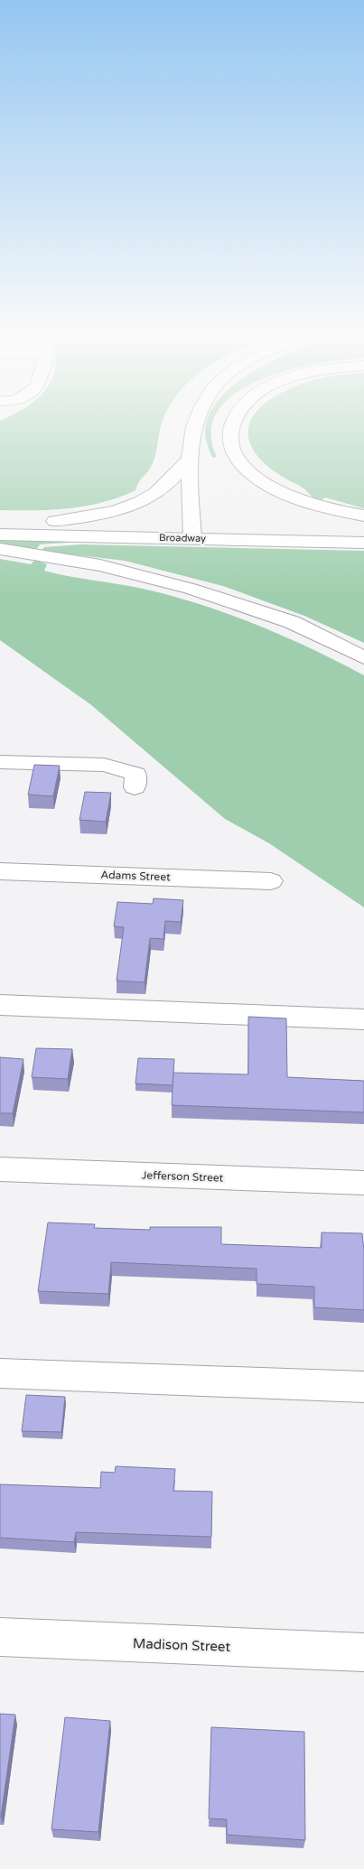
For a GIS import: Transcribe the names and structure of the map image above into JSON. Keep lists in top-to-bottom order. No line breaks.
{"streets":{"main road":["Broadway","Adams Street","Jefferson Street","Madison Street"]}}
